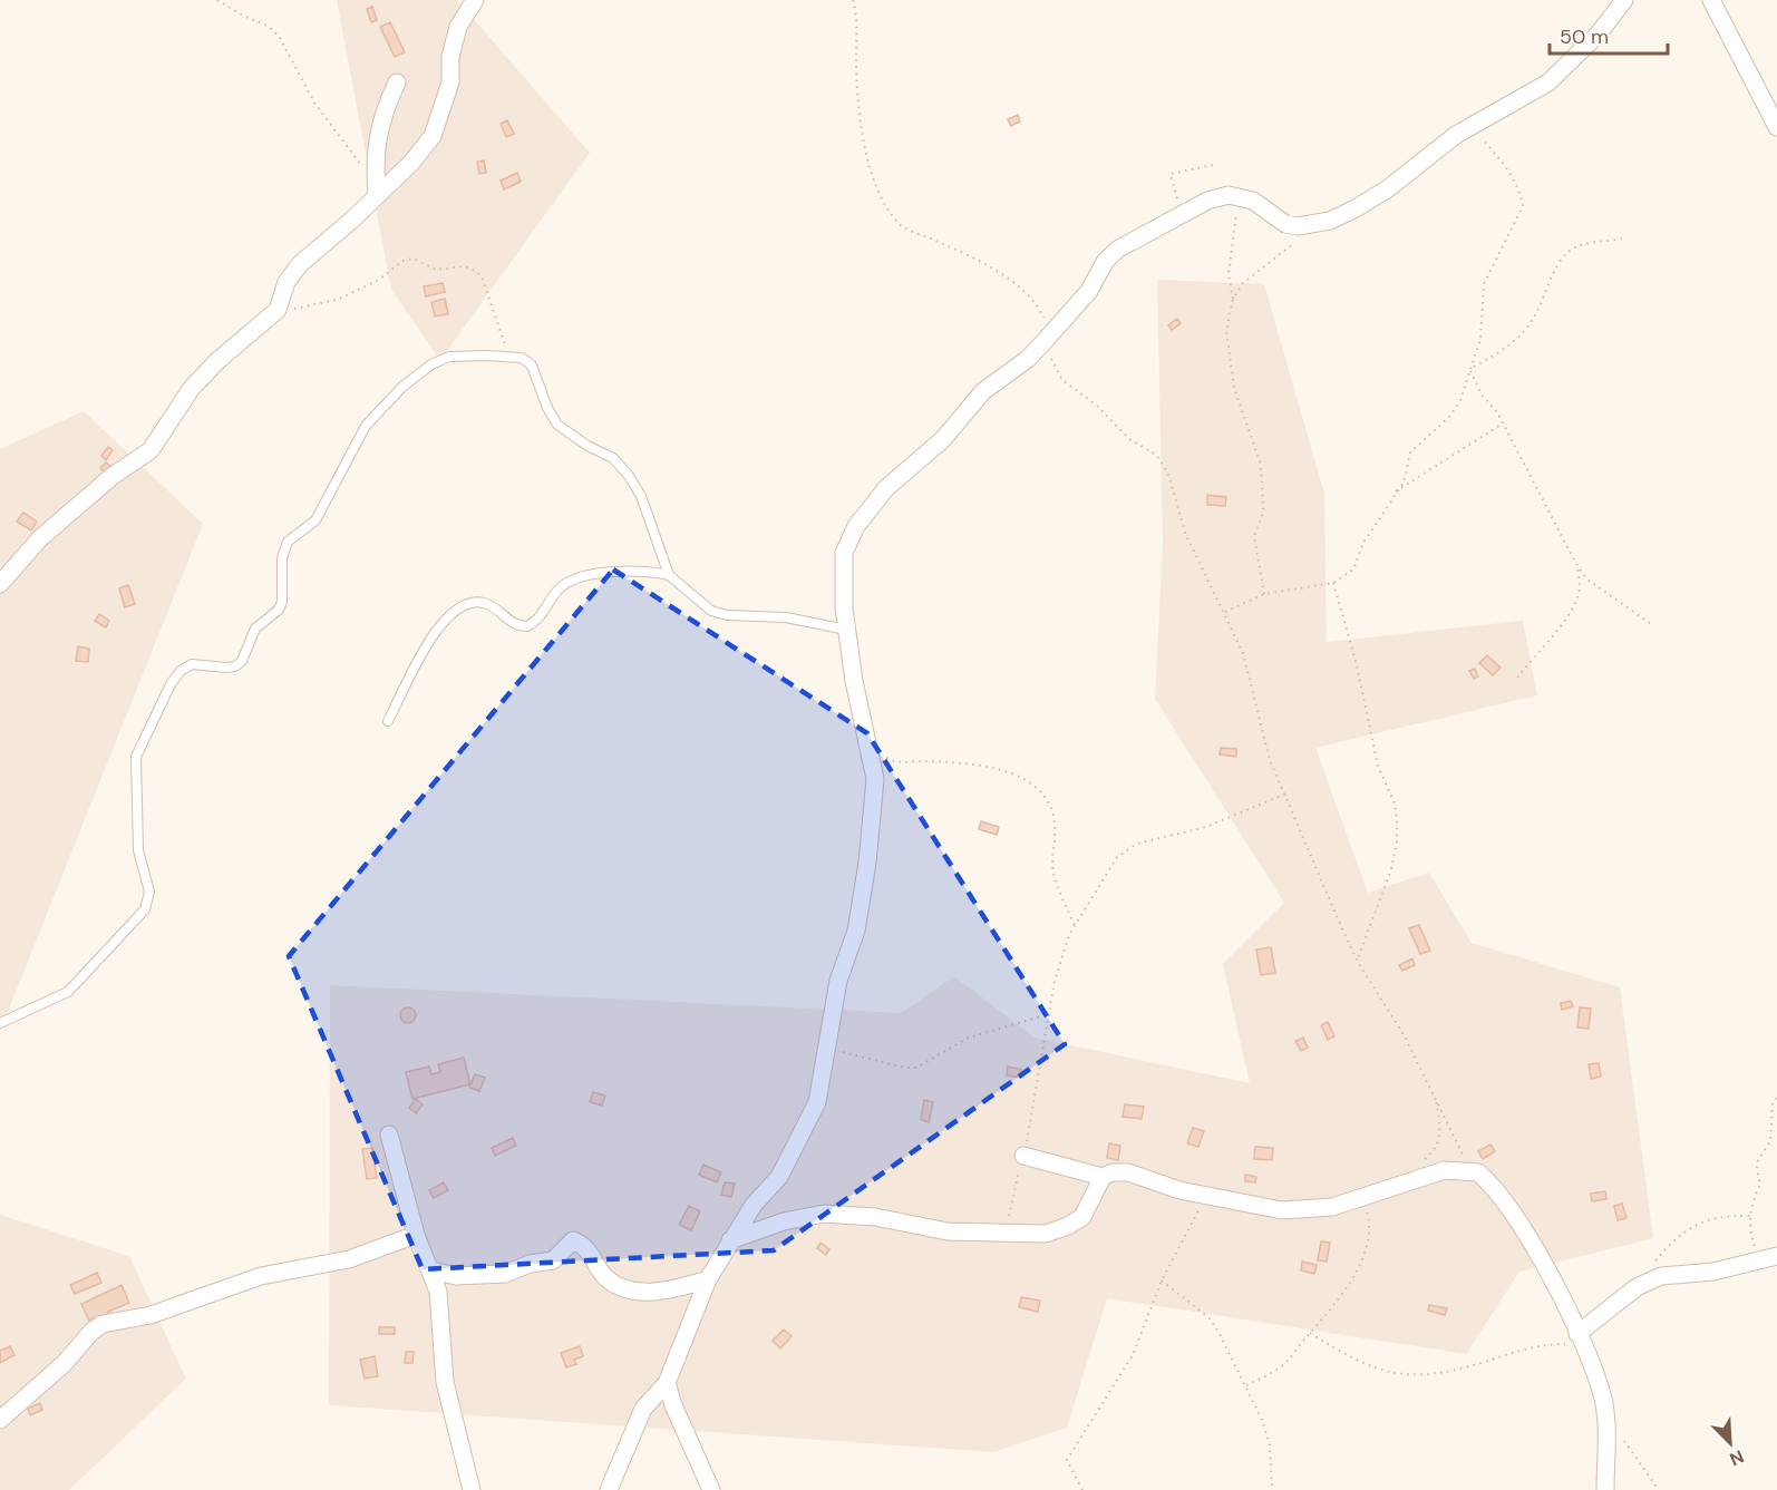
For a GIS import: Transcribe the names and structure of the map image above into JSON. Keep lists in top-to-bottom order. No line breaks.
{"scale_bar":"50 m","north":"bottom right"}
